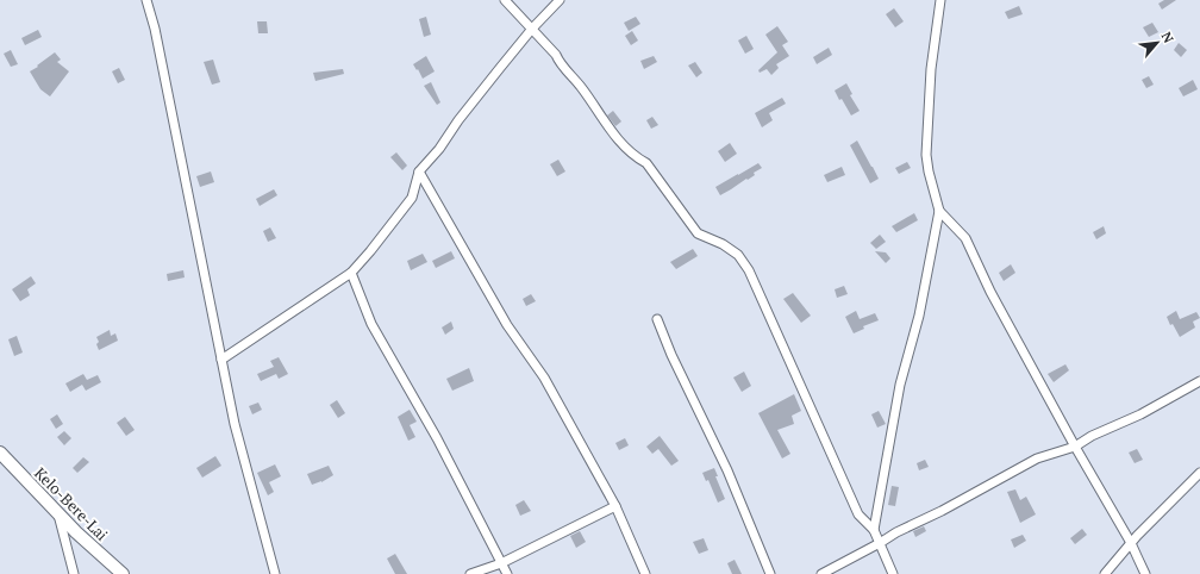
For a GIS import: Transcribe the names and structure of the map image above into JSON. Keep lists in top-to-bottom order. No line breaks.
{"streets":{"main road":["Kelo-Bere-Lai"]},"north":"top right"}
